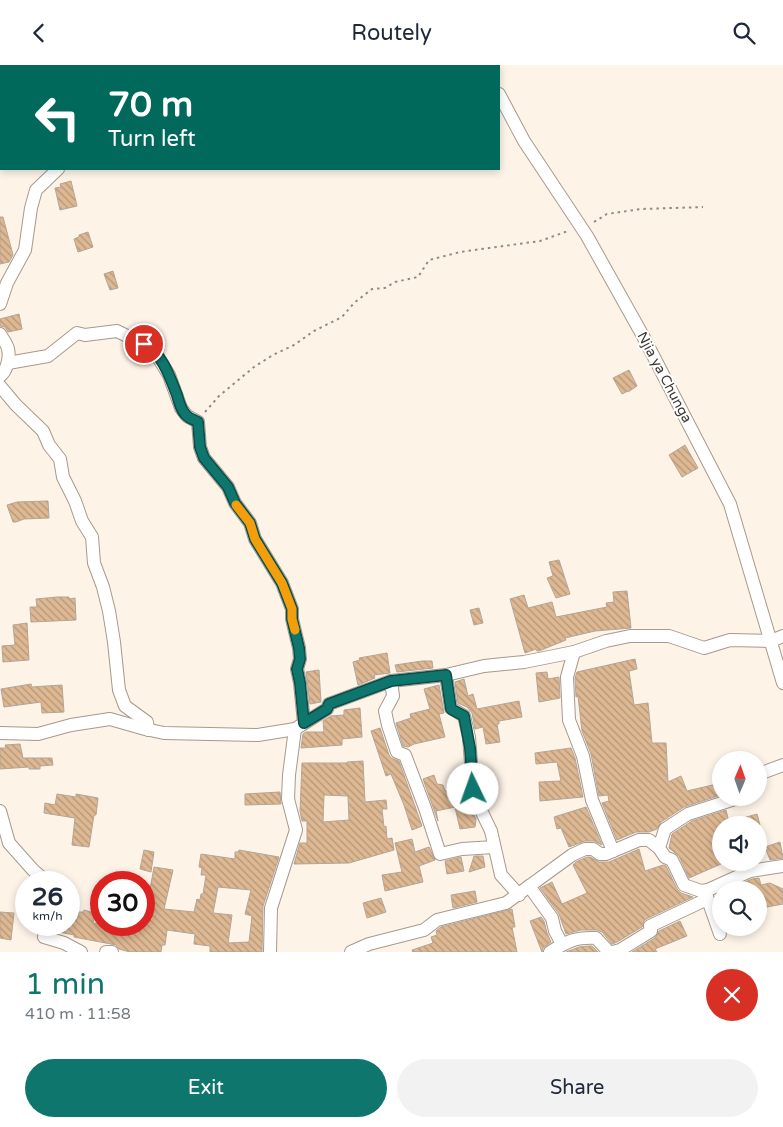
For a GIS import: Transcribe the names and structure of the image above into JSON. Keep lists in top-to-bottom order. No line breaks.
{"streets":{"street":["Njia ya Chunga"]},"north":"top","page":{"header":"Routely","turn":["70 m","Turn left"],"speed":"26 km/h","limit":"30","heading":["1 min","410 m · 11:58"],"buttons":["Exit","Share"]}}
